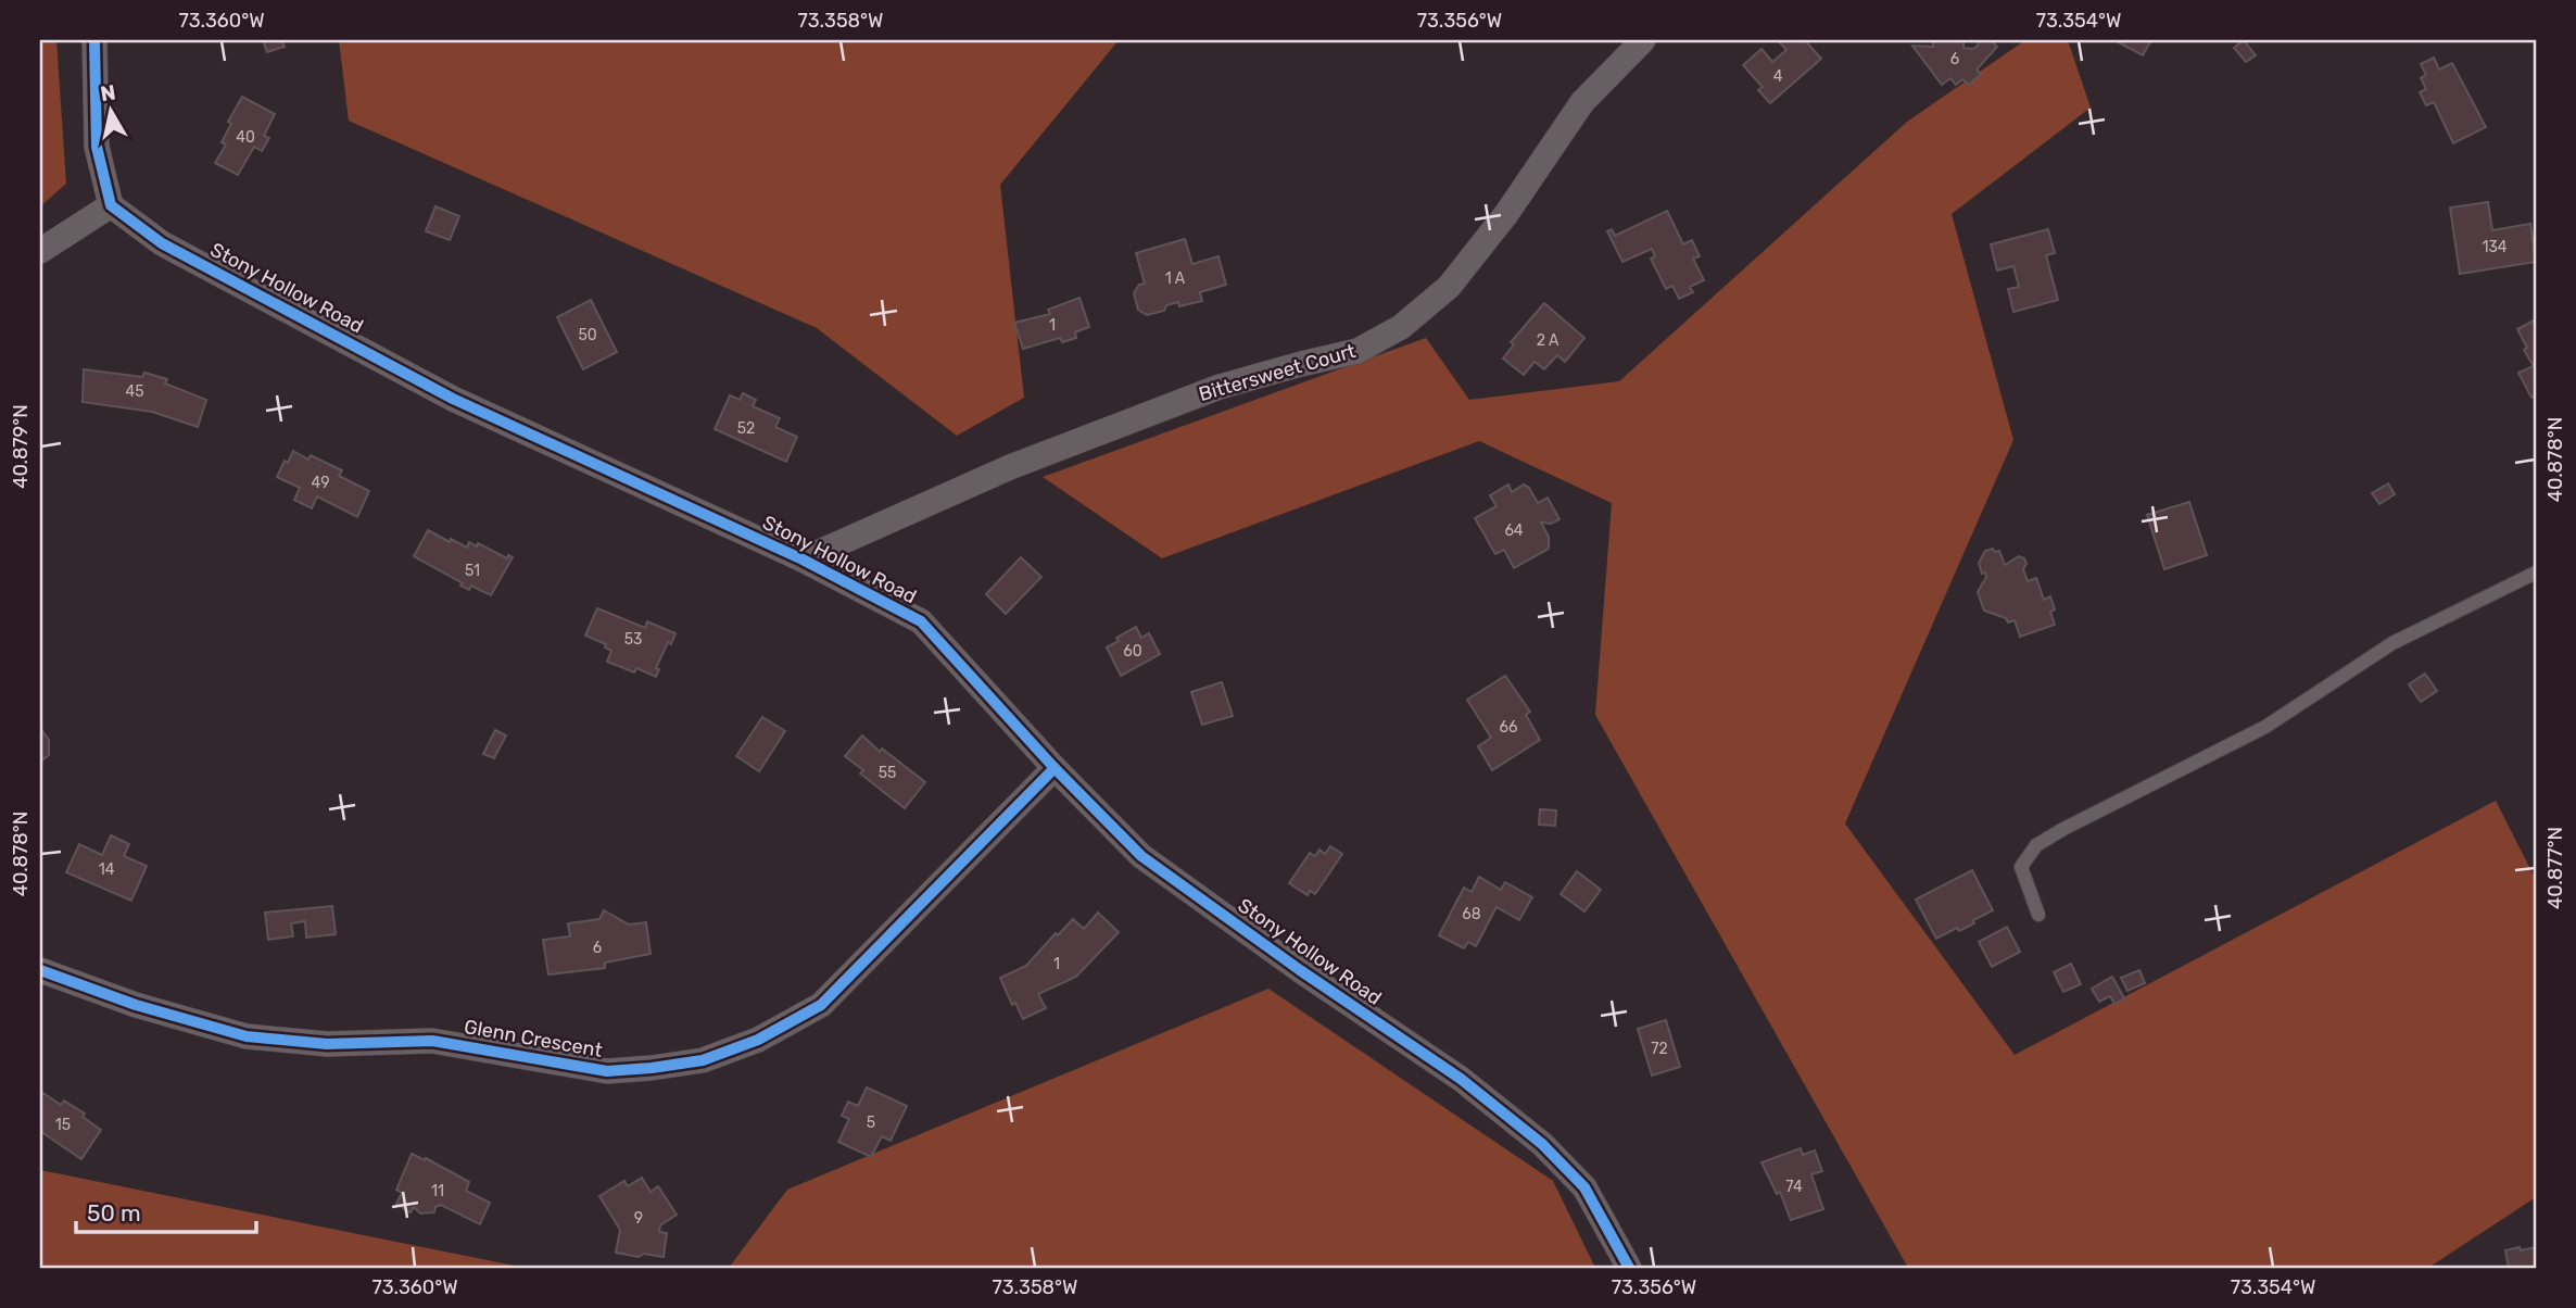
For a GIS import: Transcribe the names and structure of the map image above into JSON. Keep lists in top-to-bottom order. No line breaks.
{"streets":{"street":["Stony Hollow Road","Bittersweet Court","Glenn Crescent"]},"crossings":[["Stony Hollow Road","Bittersweet Court"],["Stony Hollow Road","Glenn Crescent"]],"house_numbers":["6","4","40","134","1 A","1","50","2 A","45","52","49","64","51","53","60","66","55","14","68","6","1","72","5","15","74","11","9"],"scale_bar":"50 m","north":"top","coordinates":["73.360°W","73.358°W","73.356°W","73.354°W","40.879°N","40.878°N","40.877°N"]}
